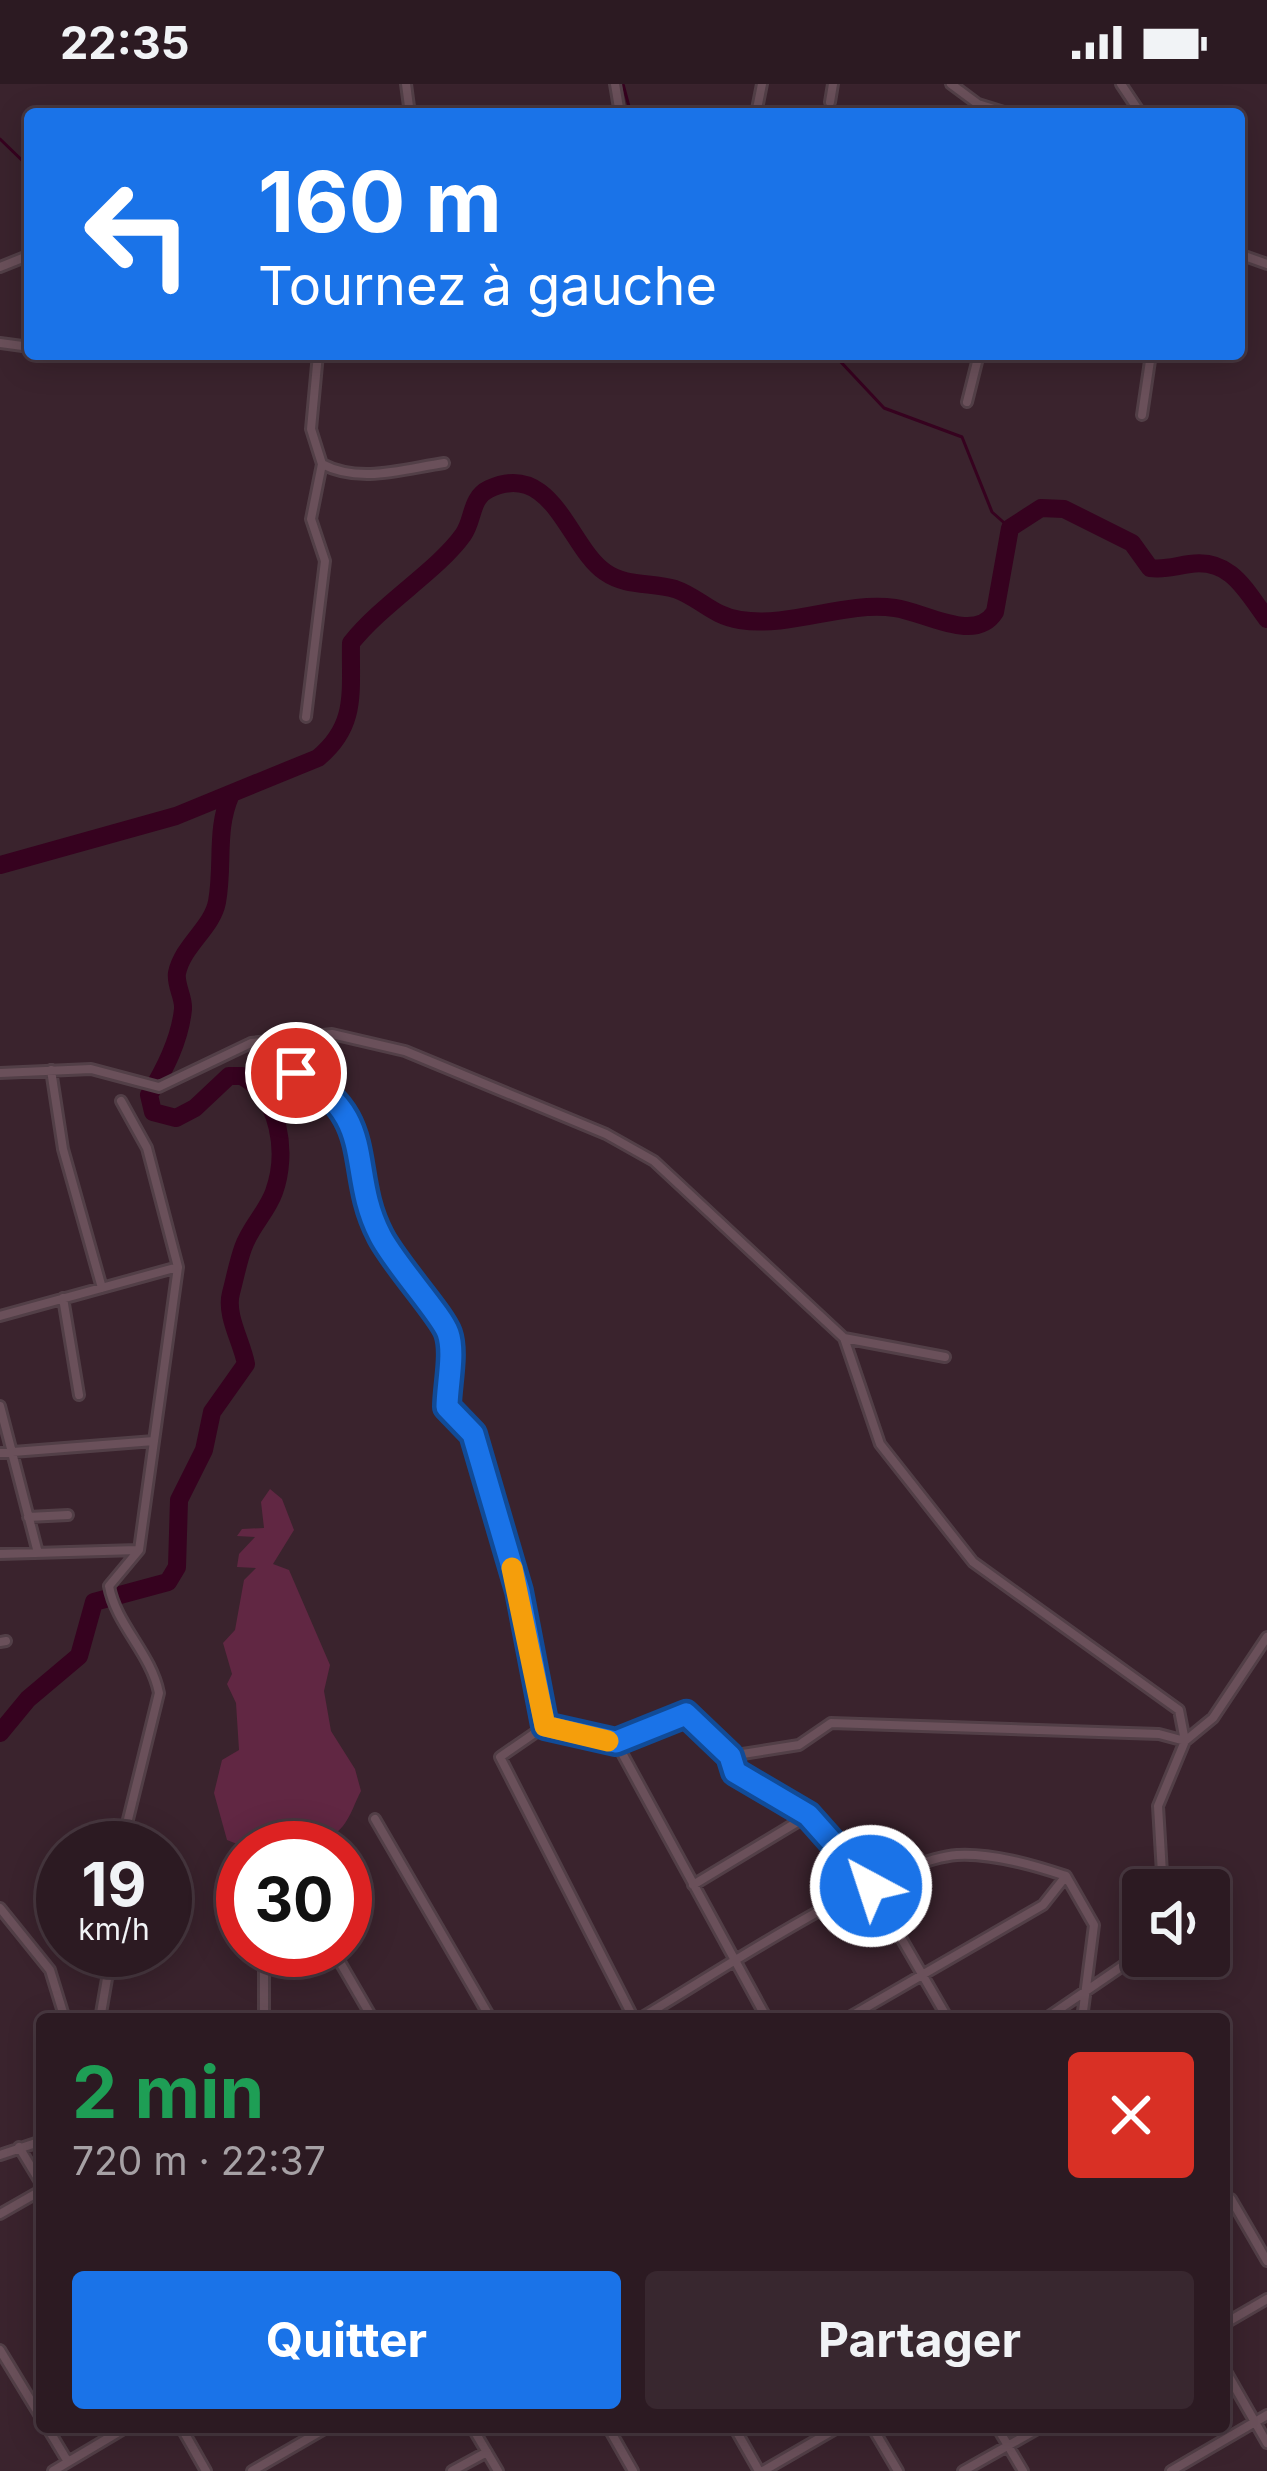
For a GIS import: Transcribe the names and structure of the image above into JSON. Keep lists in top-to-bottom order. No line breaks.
{"page":{"status":"22:35","turn":["160 m","Tournez à gauche"],"speed":"19 km/h","limit":"30","heading":["2 min","720 m · 22:37"],"buttons":["Quitter","Partager"]}}
